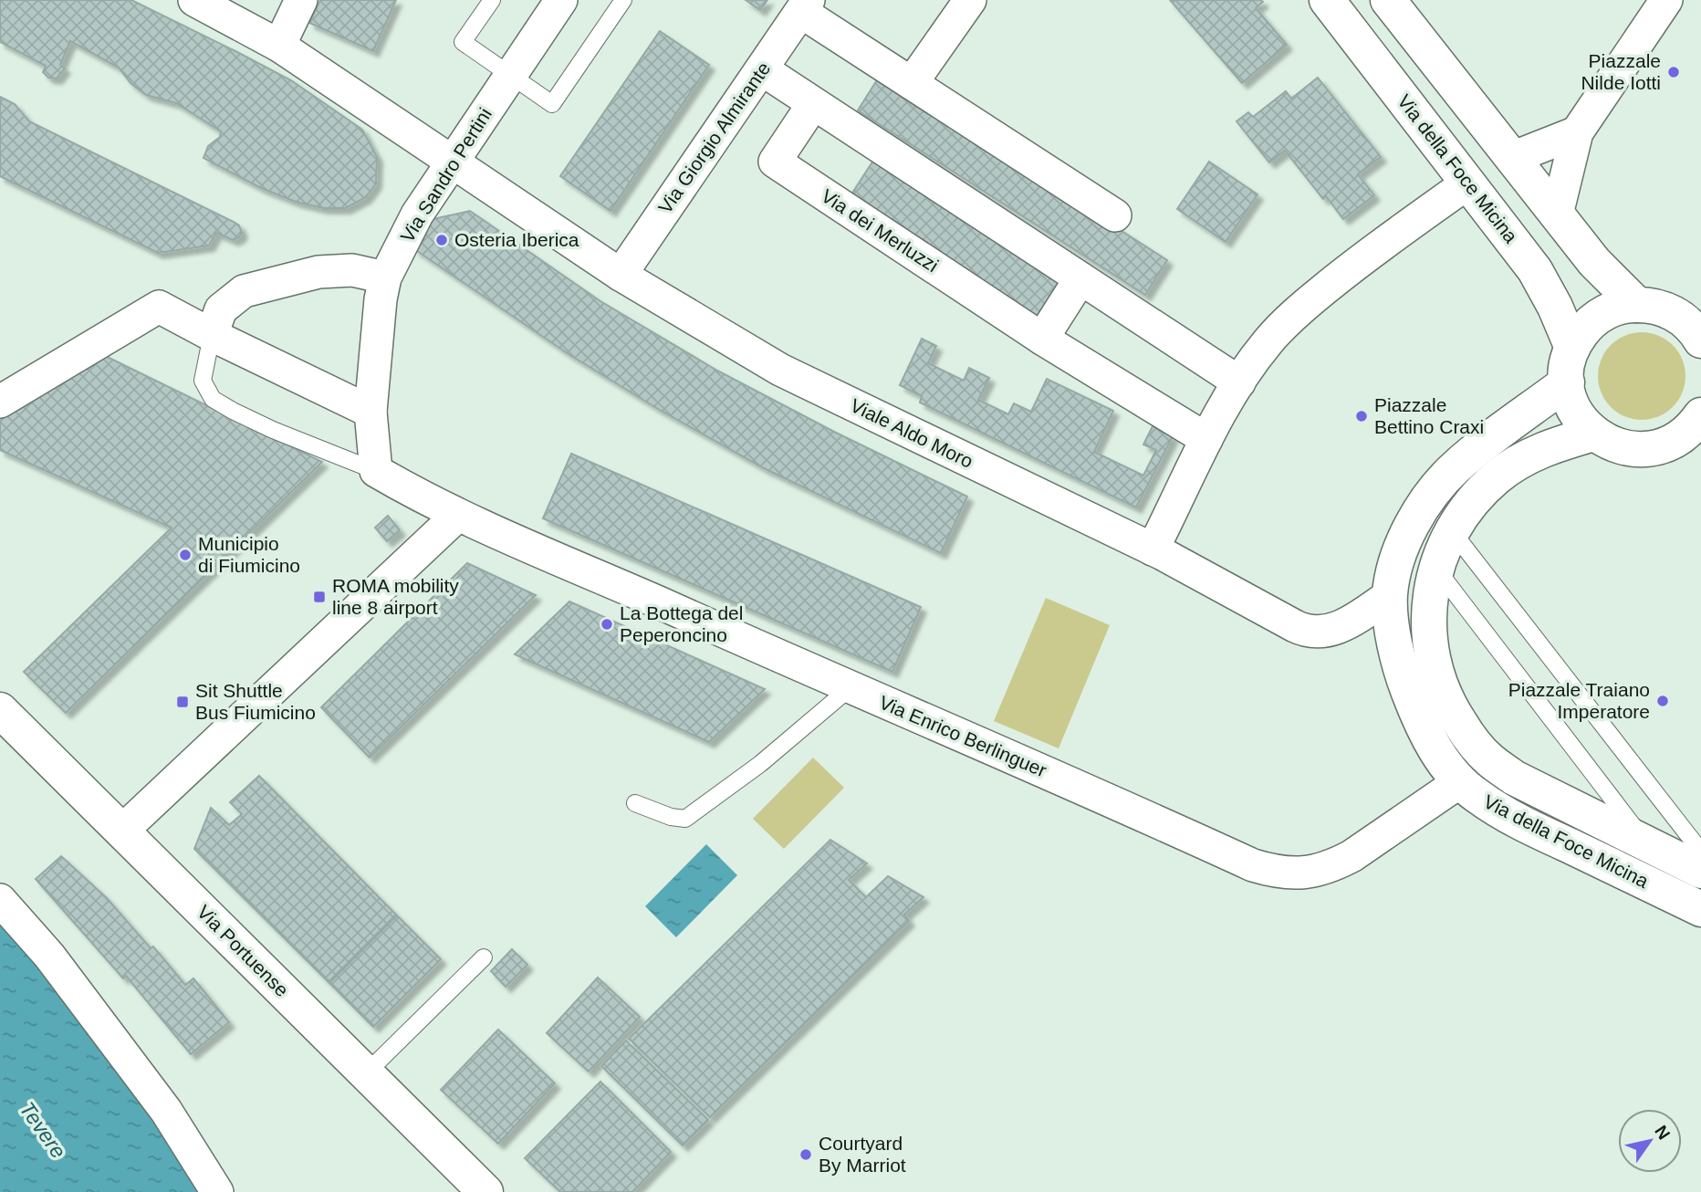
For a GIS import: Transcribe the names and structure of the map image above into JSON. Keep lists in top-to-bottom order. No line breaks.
{"streets":{"street":["Via Giorgio Almirante","Via della Foce Micina","Via Sandro Pertini","Via dei Merluzzi","Viale Aldo Moro","Via Enrico Berlinguer","Via Portuense"]},"crossings":[["Via Giorgio Almirante","Viale Aldo Moro"],["Via della Foce Micina","Viale Aldo Moro"],["Via della Foce Micina","Via Enrico Berlinguer"],["Via Sandro Pertini","Viale Aldo Moro"],["Via Sandro Pertini","Via Enrico Berlinguer"]],"water":["Tevere"],"places":{"other":["Piazzale Nilde Iotti","Osteria Iberica","Piazzale Bettino Craxi","Municipio di Fiumicino","La Bottega del Peperoncino","Piazzale Traiano Imperatore","Courtyard By Marriot"],"transit":["ROMA mobility line 8 airport","Sit Shuttle Bus Fiumicino"]},"north":"top right"}
